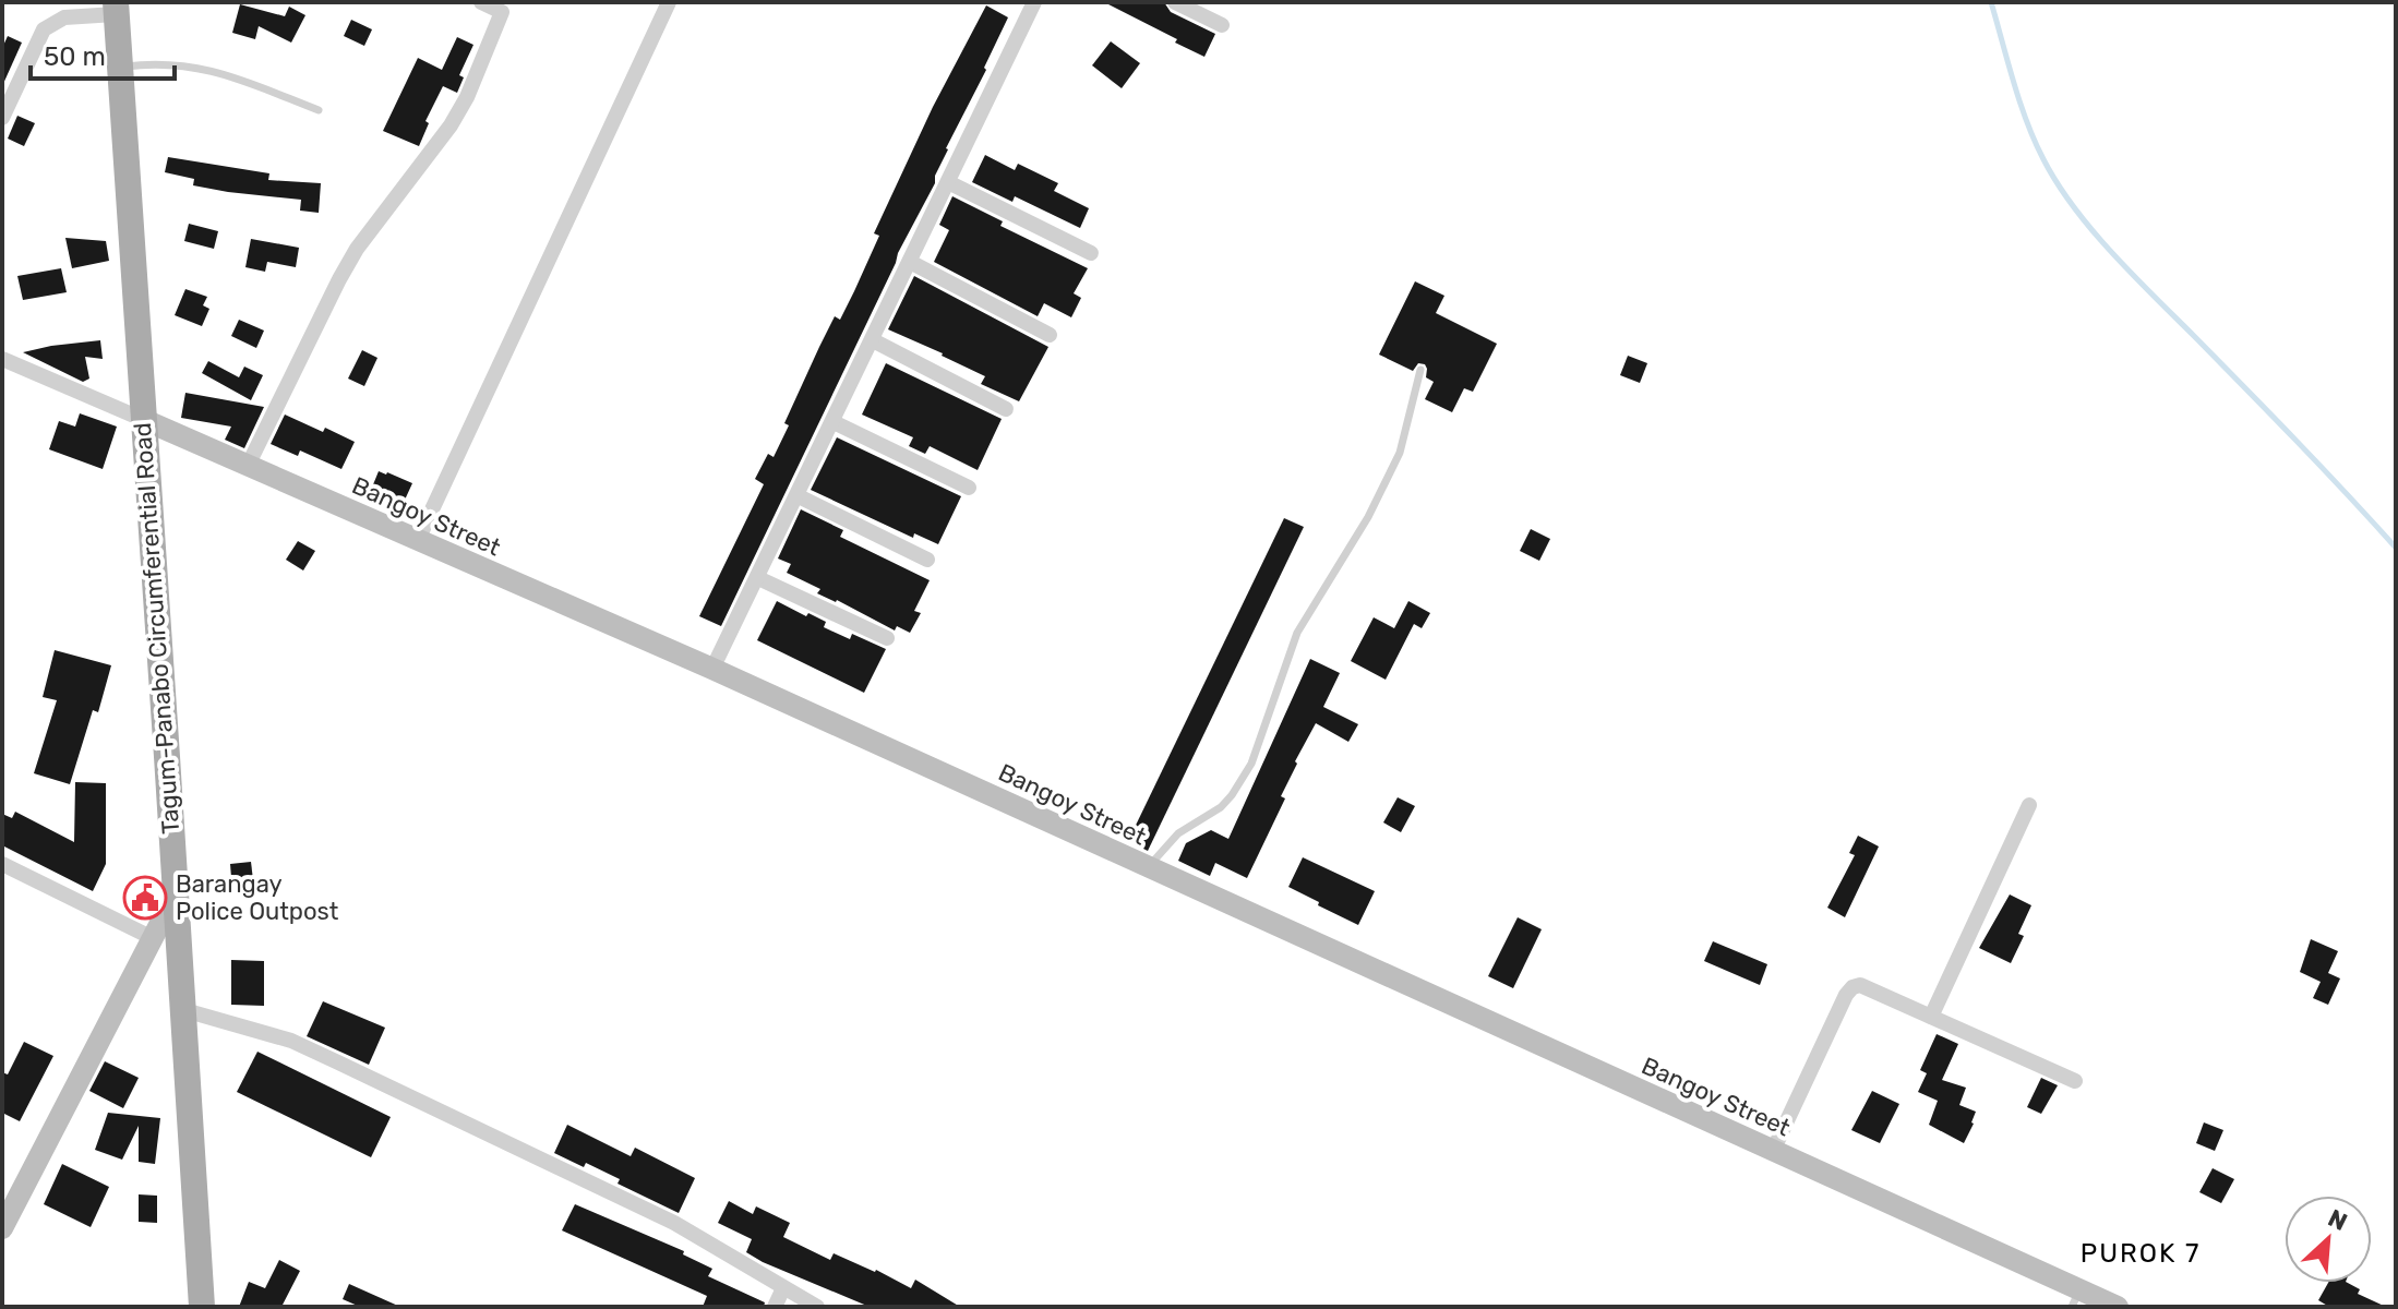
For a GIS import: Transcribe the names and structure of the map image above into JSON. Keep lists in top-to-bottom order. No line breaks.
{"streets":{"main road":["Bangoy Street","Tagum-Panabo Circumferential Road"]},"crossings":[["Bangoy Street","Tagum-Panabo Circumferential Road"]],"districts":["PUROK 7"],"places":{"public building":["Barangay Police Outpost"]},"scale_bar":"50 m","north":"top right"}
